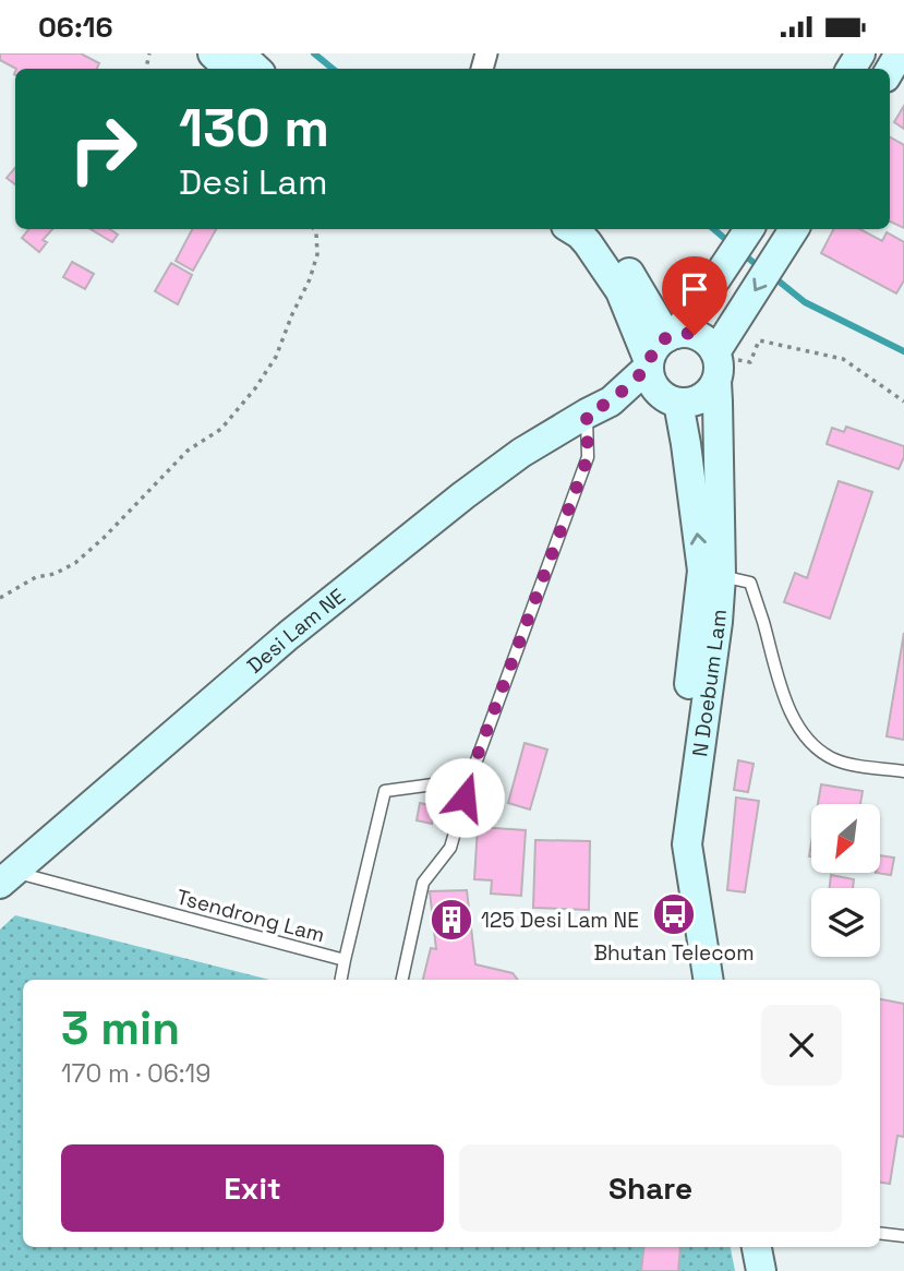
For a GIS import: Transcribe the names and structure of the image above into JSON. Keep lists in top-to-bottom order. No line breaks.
{"streets":{"main road":["Desi Lam NE","N Doebum Lam"],"lane":["Tsendrong Lam"]},"crossings":[["Desi Lam NE","N Doebum Lam"],["Desi Lam NE","Tsendrong Lam"]],"places":{"bus stop":["Bhutan Telecom"],"building":["125 Desi Lam NE"]},"north":"bottom left","page":{"status":"06:16","turn":["130 m","Desi Lam"],"heading":["3 min","170 m · 06:19"],"buttons":["Exit","Share"]}}
